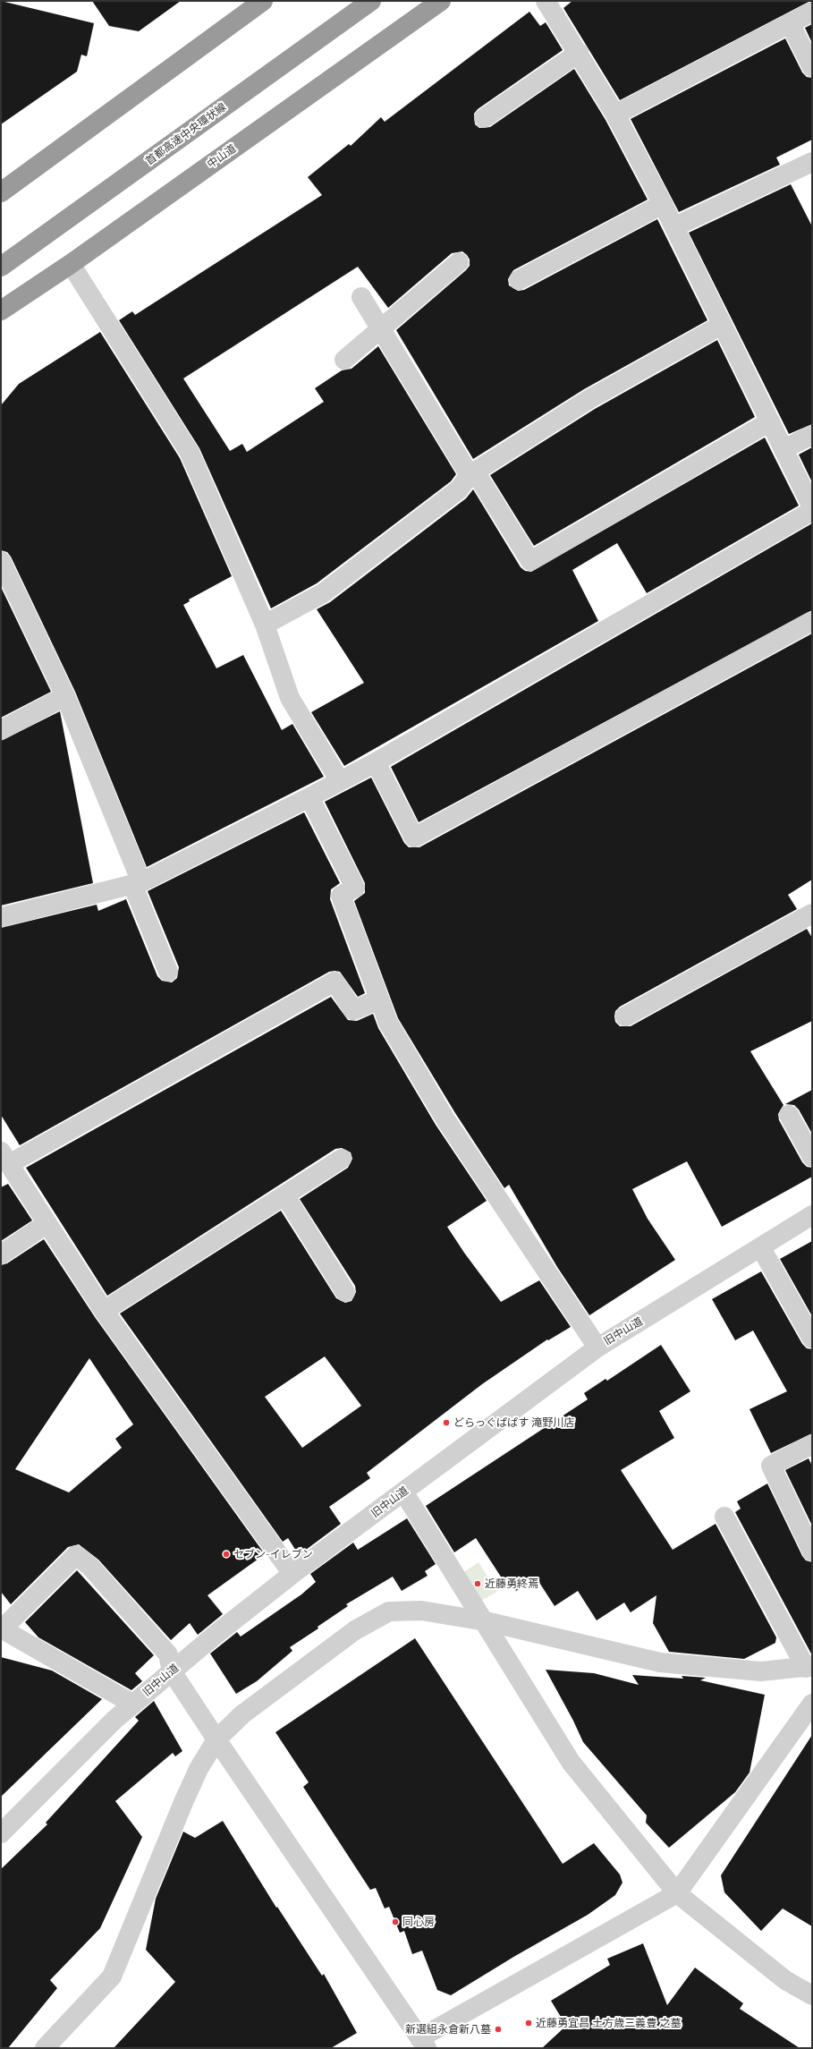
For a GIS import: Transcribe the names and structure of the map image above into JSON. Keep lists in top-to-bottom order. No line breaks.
{"streets":{"highway":["首都高速中央環状線","中山道"],"street":["旧中山道"]},"places":["どらっぐぱぱす 滝野川店","セブン-イレブン","近藤勇終焉","同心房","近藤勇宜昌 土方歳三義豊 之墓","新選組永倉新八墓"]}
